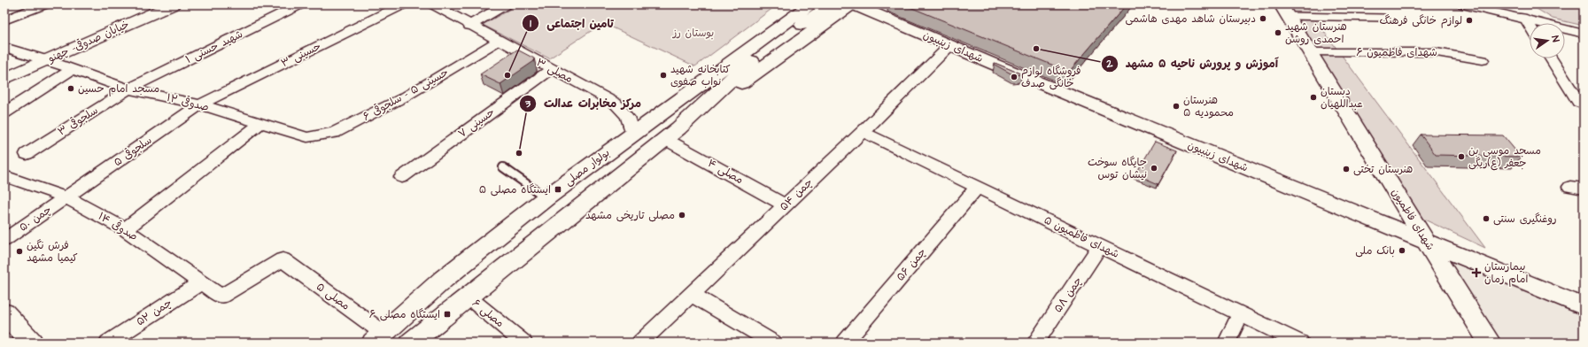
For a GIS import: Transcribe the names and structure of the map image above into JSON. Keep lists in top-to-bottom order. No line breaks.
{"streets":{"main road":["بولوار مصلی"],"street":["خیابان صدوقی- چهنو","شهید حسنی ۱","شهدای زینبیون","شهدای فاطمیون ۶","حسینی ۳","مصلی ۳","حسینی ۵ - سلجوقی ۶","صدوقی ۱۲","سلجوقی ۳","حسینی ۷","سلجوقی ۵","مصلی ۴","چمن ۵۴","چمن ۵۰","شهدای فاطمیون","صدوقی ۱۴","شهدای فاطمیون ۵","چمن ۵۶","چمن ۵۸","مصلی ۵","چمن ۵۲","مصلی ۶"]},"crossings":[["خیابان صدوقی- چهنو","صدوقی ۱۲"],["شهید حسنی ۱","صدوقی ۱۲"],["شهید حسنی ۱","سلجوقی ۳"],["شهدای زینبیون","چمن ۵۴"],["شهدای زینبیون","شهدای فاطمیون"],["شهدای فاطمیون ۶","شهدای فاطمیون"],["حسینی ۳","صدوقی ۱۲"],["حسینی ۳","سلجوقی ۵"],["مصلی ۳","حسینی ۵ - سلجوقی ۶"],["مصلی ۳","حسینی ۷"],["مصلی ۳","بولوار مصلی"],["حسینی ۵ - سلجوقی ۶","صدوقی ۱۲"],["صدوقی ۱۲","سلجوقی ۳"],["صدوقی ۱۲","سلجوقی ۵"],["سلجوقی ۵","چمن ۵۰"],["سلجوقی ۵","صدوقی ۱۴"],["بولوار مصلی","مصلی ۵"],["مصلی ۴","چمن ۵۴"],["چمن ۵۴","شهدای فاطمیون ۵"],["چمن ۵۰","صدوقی ۱۴"],["صدوقی ۱۴","مصلی ۵"],["صدوقی ۱۴","چمن ۵۲"],["شهدای فاطمیون ۵","چمن ۵۶"],["شهدای فاطمیون ۵","چمن ۵۸"]],"parks":["بوستان رز"],"places":{"other":["دبیرستان شاهد مهدی هاشمی","لوازم خانگی فرهنگ","هنرستان شهید احمدی روشن","آموزش و پرورش ناحیه ۵ مشهد","تامین اجتماعی","کتابخانه شهید نواب صفوی","فروشگاه لوازم خانگی صدف","مسجد امام حسین","دبستان عبداللهیان","هنرستان محمودیه ۵","مرکز مخابرات عدالت","مسجد موسی بن جعفر (ع)ریگی","جایگاه سوخت نیشان توس","هنرستان تختی","مصلی تاریخی مشهد","روغنگیری سنتی","بانک ملی","فرش نگین کیمیا مشهد"],"transit":["ایستگاه مصلی ۵","ایستگاه مصلی ۶"],"health":["بیمارستان امام زمان"]},"north":"right"}
